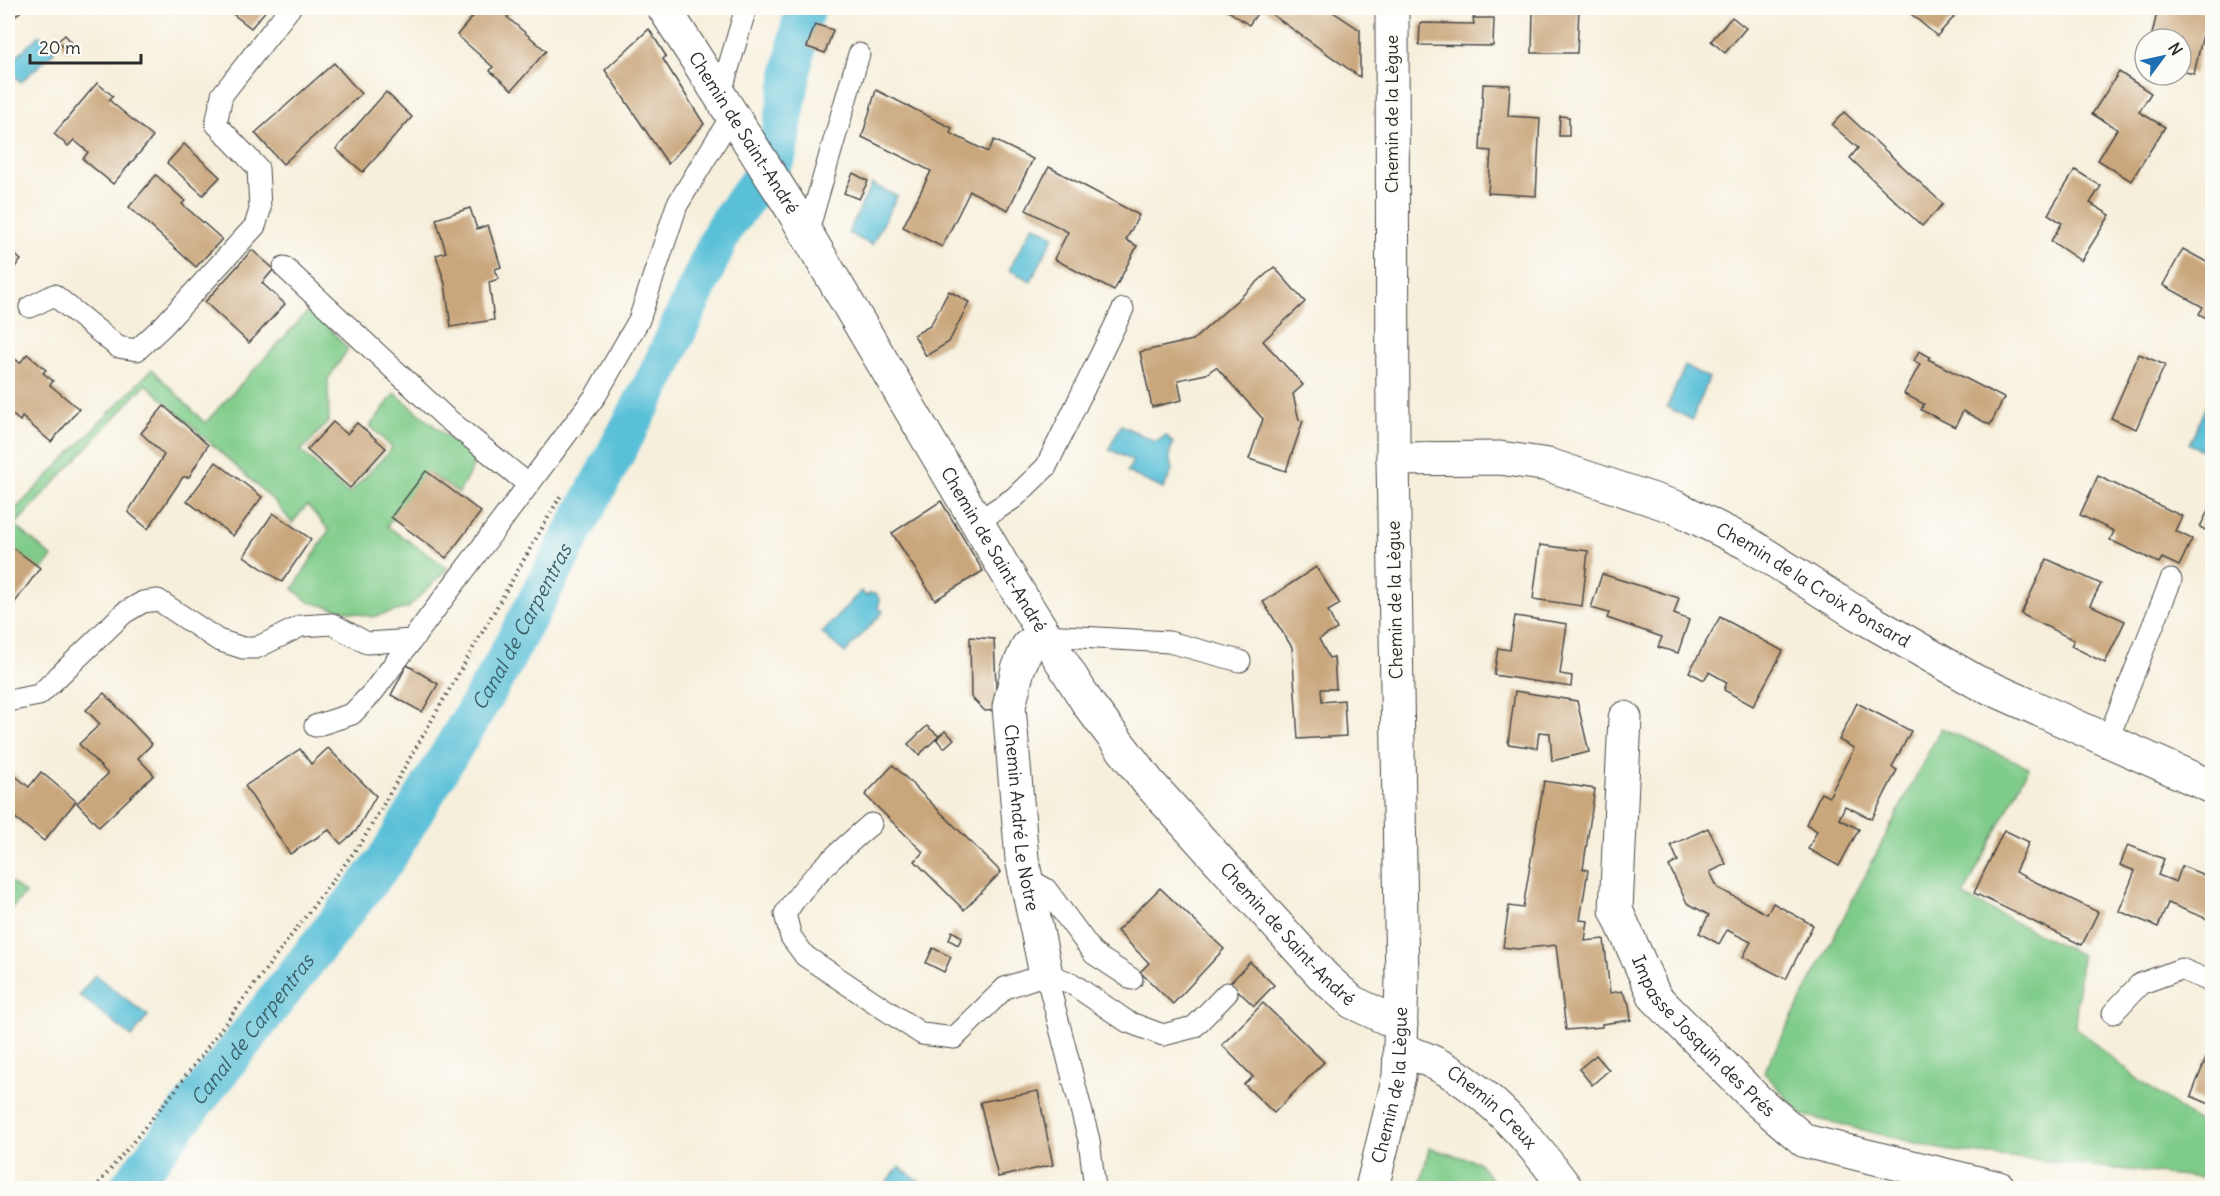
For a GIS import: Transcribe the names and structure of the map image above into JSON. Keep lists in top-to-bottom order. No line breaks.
{"streets":{"street":["Chemin de la Lègue","Chemin de Saint-André","Chemin de la Croix Ponsard","Chemin André Le Notre","Impasse Josquin des Prés","Chemin Creux"]},"crossings":[["Chemin de la Lègue","Chemin de Saint-André"],["Chemin de la Lègue","Chemin de la Croix Ponsard"],["Chemin de la Lègue","Chemin Creux"],["Chemin de Saint-André","Chemin André Le Notre"],["Chemin de Saint-André","Chemin Creux"]],"water":["Canal de Carpentras"],"scale_bar":"20 m","north":"top right"}
